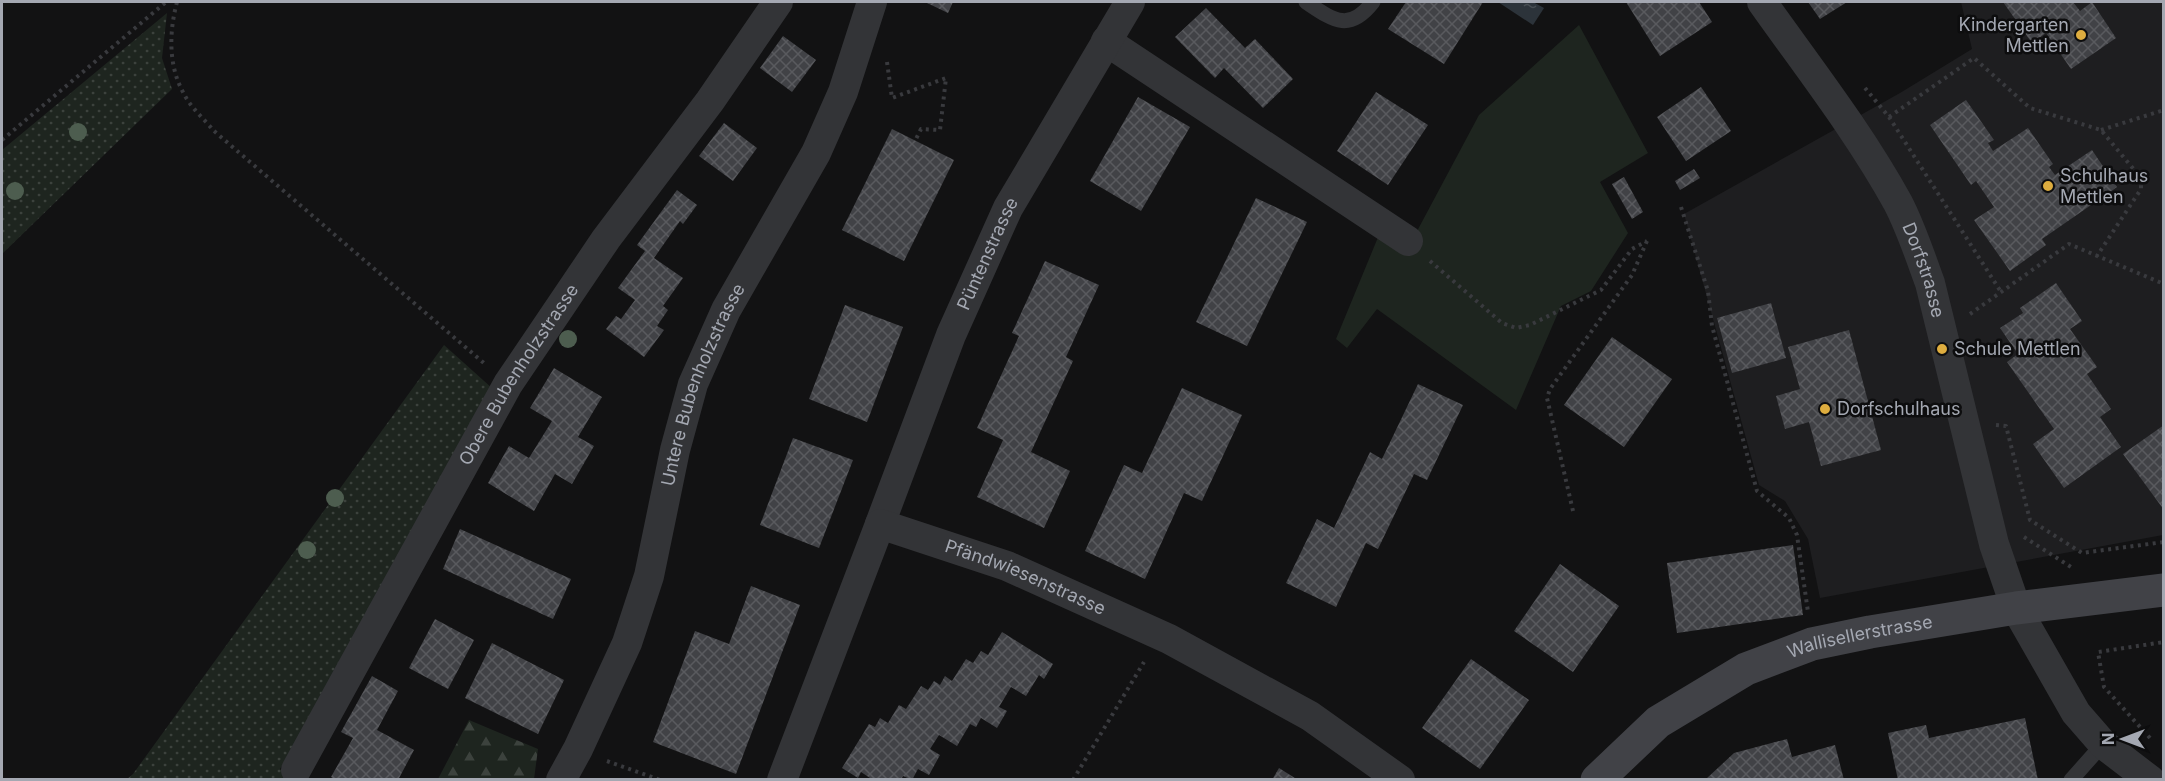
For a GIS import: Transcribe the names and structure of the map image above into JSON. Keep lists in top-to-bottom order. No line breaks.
{"streets":{"main road":["Wallisellerstrasse"],"street":["Püntenstrasse","Dorfstrasse","Obere Bubenholzstrasse","Untere Bubenholzstrasse","Pfändwiesenstrasse"]},"crossings":[["Püntenstrasse","Pfändwiesenstrasse"],["Dorfstrasse","Wallisellerstrasse"]],"places":["Kindergarten Mettlen","Schulhaus Mettlen","Schule Mettlen","Dorfschulhaus"],"north":"left"}
